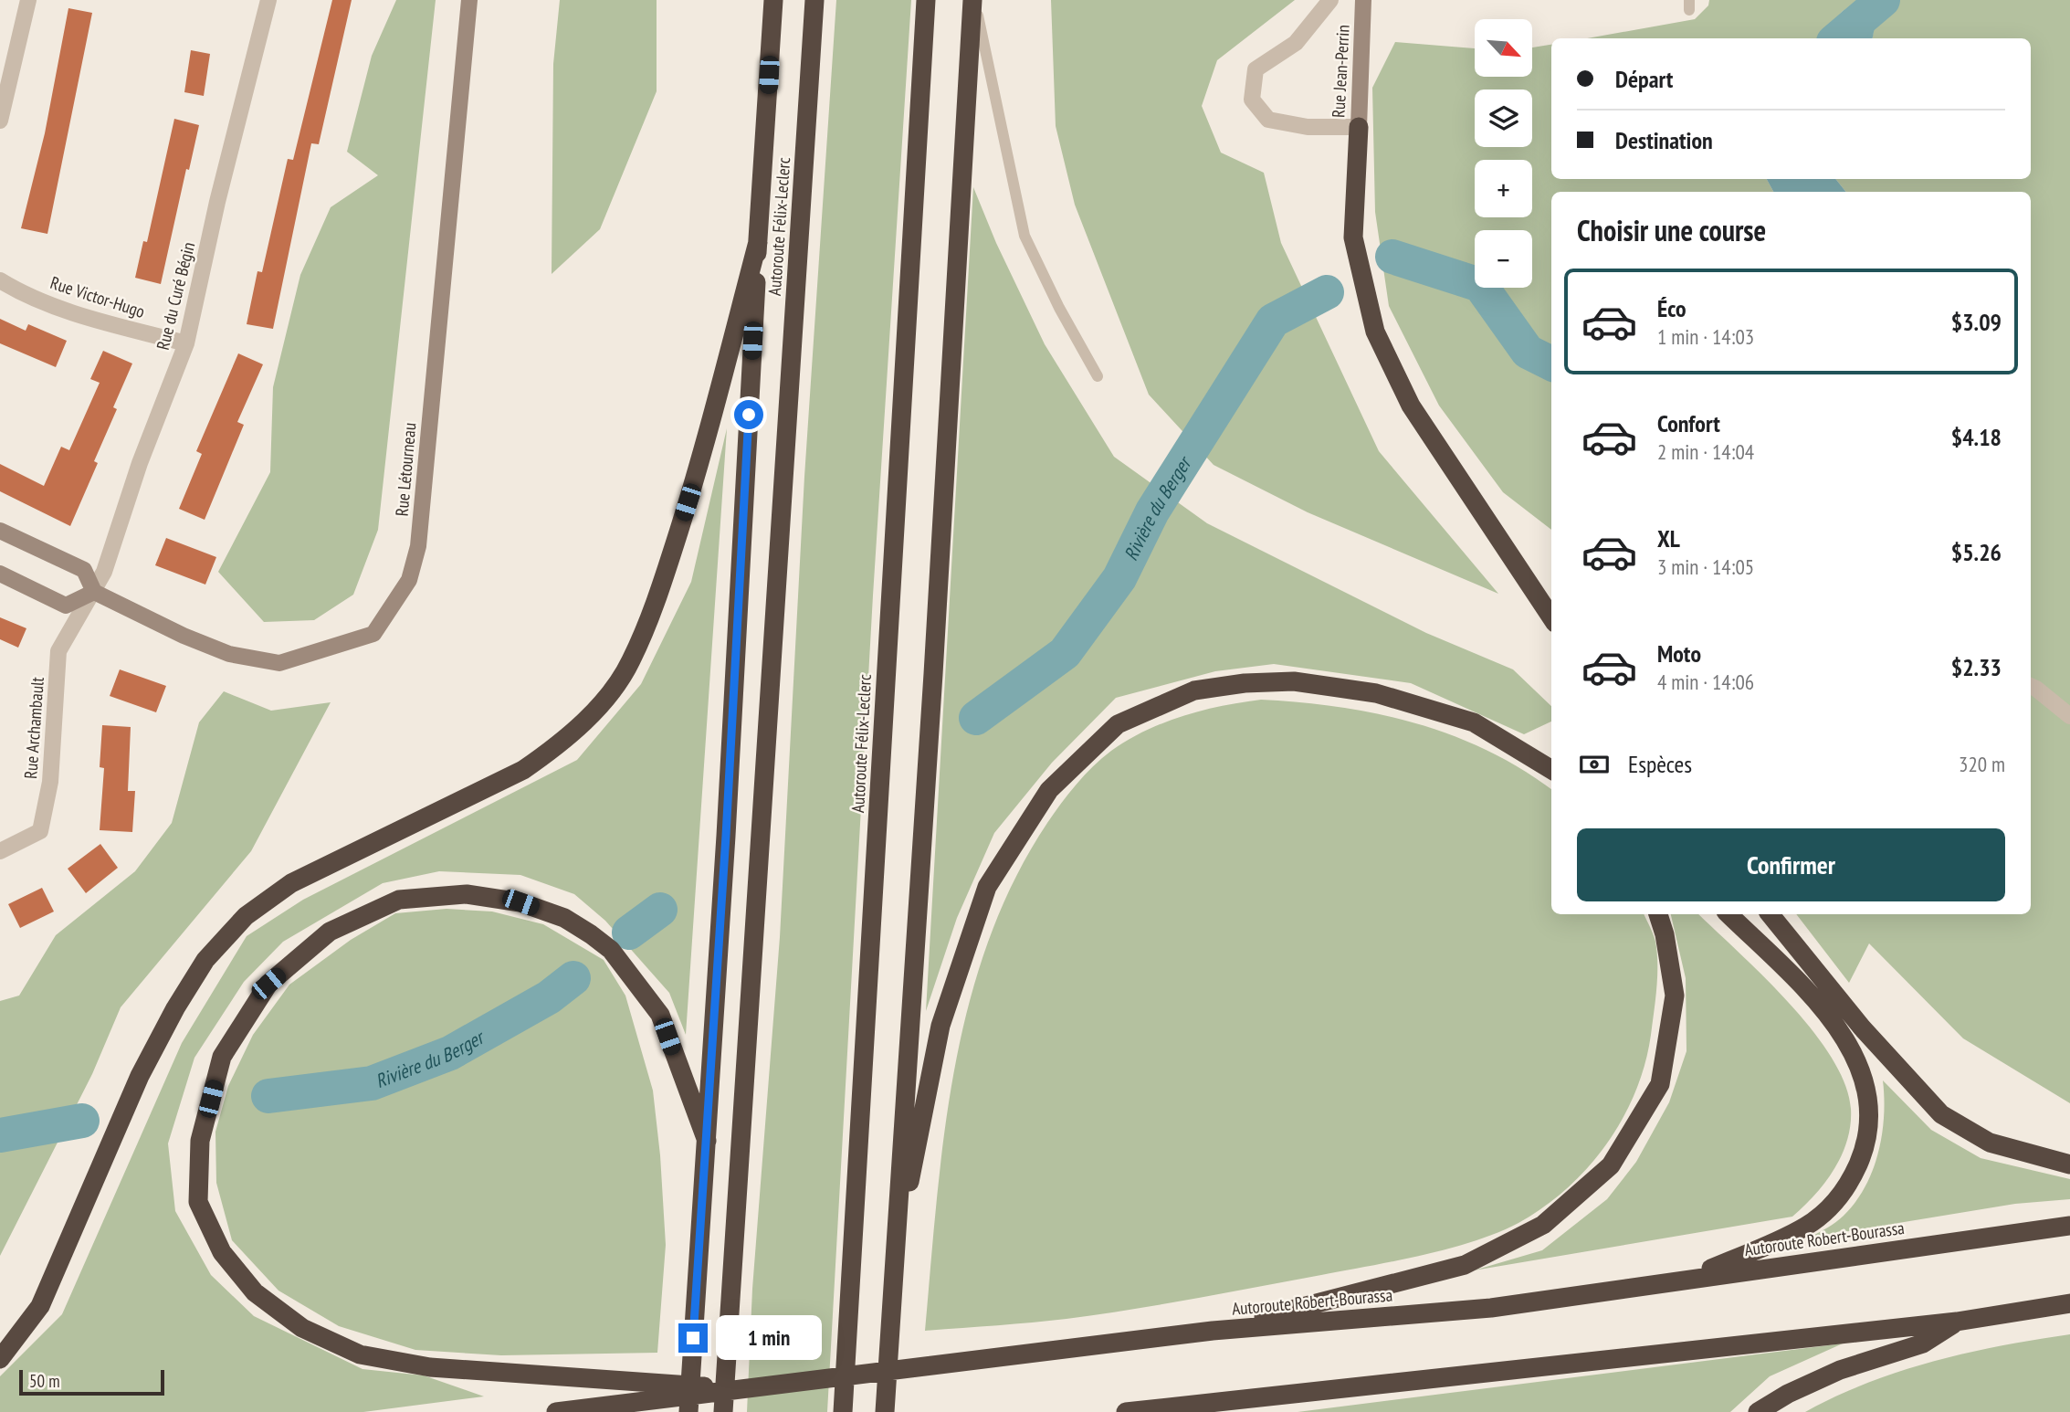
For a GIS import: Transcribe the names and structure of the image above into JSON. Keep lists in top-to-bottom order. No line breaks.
{"streets":{"highway":["Autoroute Félix-Leclerc","Autoroute Robert-Bourassa"],"street":["Rue Jean-Perrin","Rue du Curé Bégin","Rue Victor-Hugo","Rue Létourneau","Rue Archambault"]},"crossings":[["Rue du Curé Bégin","Rue Victor-Hugo"],["Rue du Curé Bégin","Rue Létourneau"],["Rue du Curé Bégin","Rue Archambault"],["Rue Létourneau","Rue Archambault"]],"water":["Rivière du Berger"],"scale_bar":"50 m","north":"bottom right","page":{"map_buttons":["+","−"],"banner":["Départ","Destination"],"heading":"Choisir une course","list":[{"name":"Éco","note":"1 min · 14:03","value":"$3.09"},{"name":"Confort","note":"2 min · 14:04","value":"$4.18"},{"name":"XL","note":"3 min · 14:05","value":"$5.26"},{"name":"Moto","note":"4 min · 14:06","value":"$2.33"}],"pay":["Espèces","320 m"],"buttons":"Confirmer","bubble":"1 min","scale":"50 m"}}
